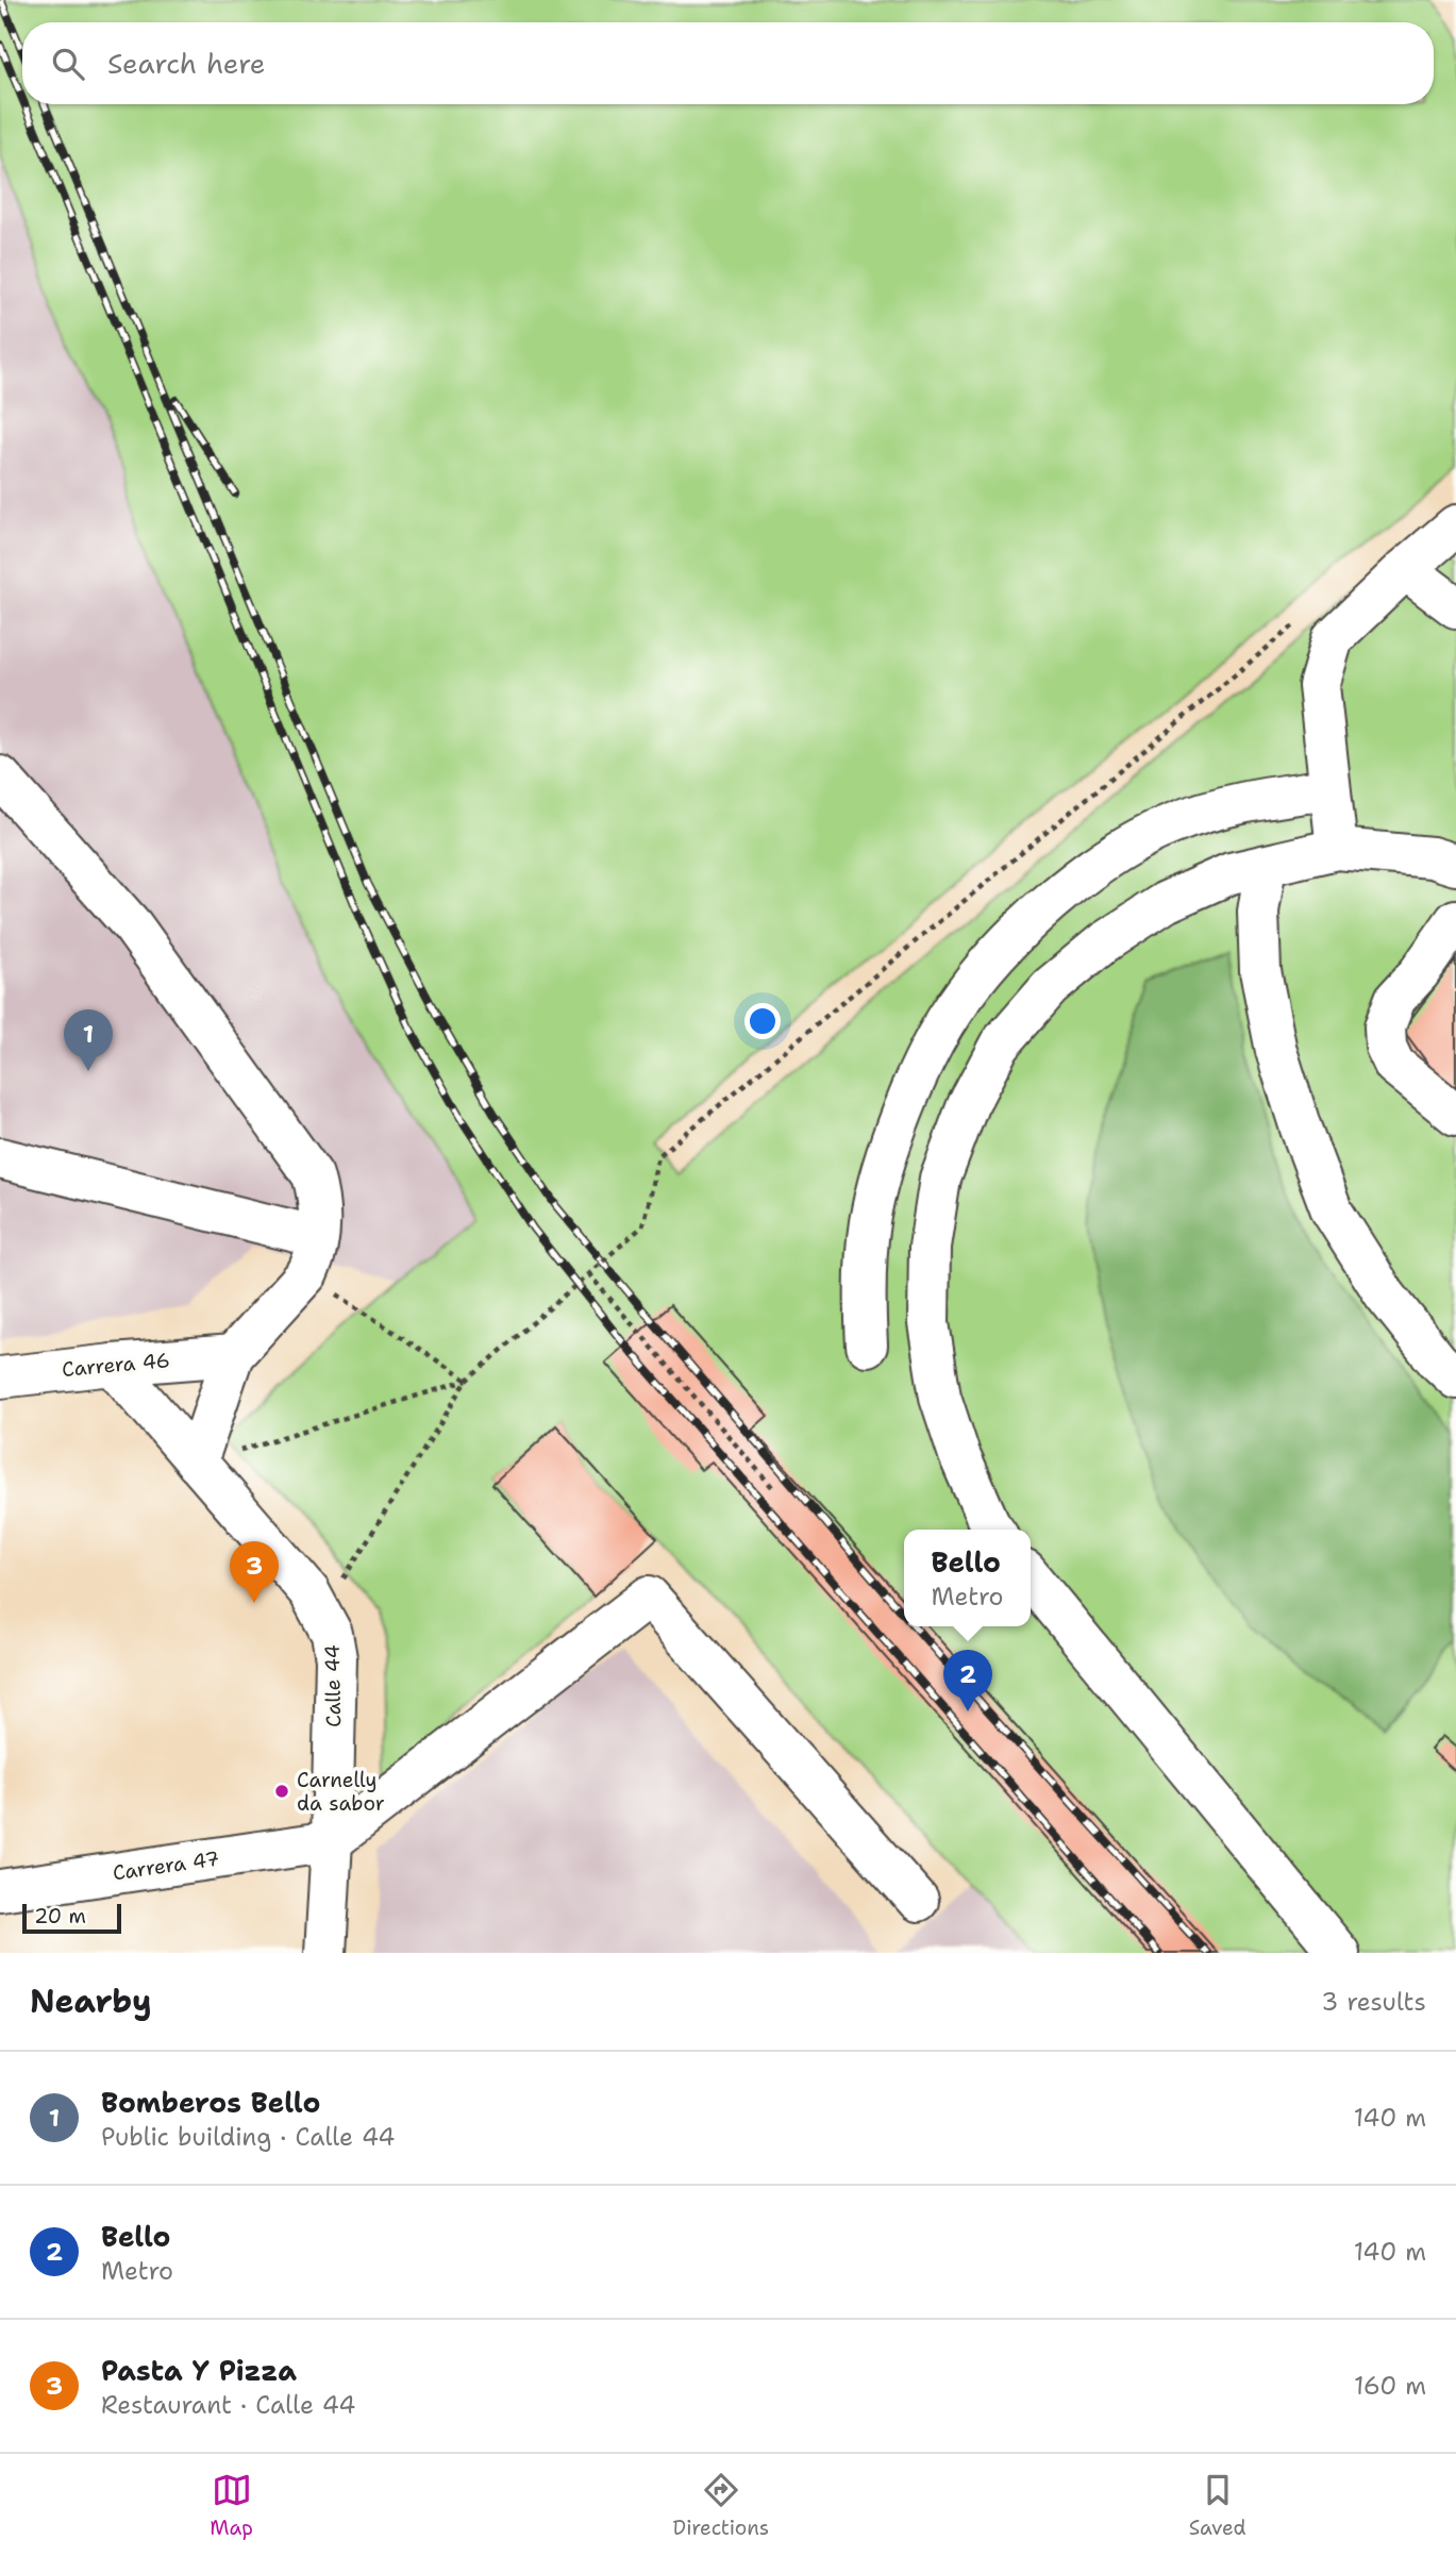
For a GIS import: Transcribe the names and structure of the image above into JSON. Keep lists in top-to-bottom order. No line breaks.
{"streets":{"street":["Carrera 46","Calle 44","Carrera 47"]},"crossings":[["Carrera 46","Calle 44"],["Calle 44","Carrera 47"]],"places":["Carnelly da sabor"],"scale_bar":"20 m","page":{"search":"Search here","pins":["1","3","2"],"popup":["Bello","Metro"],"scale":"20 m","heading":["Nearby","3 results"],"list":[{"mark":"1","name":"Bomberos Bello","note":"Public building · Calle 44","value":"140 m"},{"mark":"2","name":"Bello","note":"Metro","value":"140 m"},{"mark":"3","name":"Pasta Y Pizza","note":"Restaurant · Calle 44","value":"160 m"}],"nav":["Map","Directions","Saved"]}}
